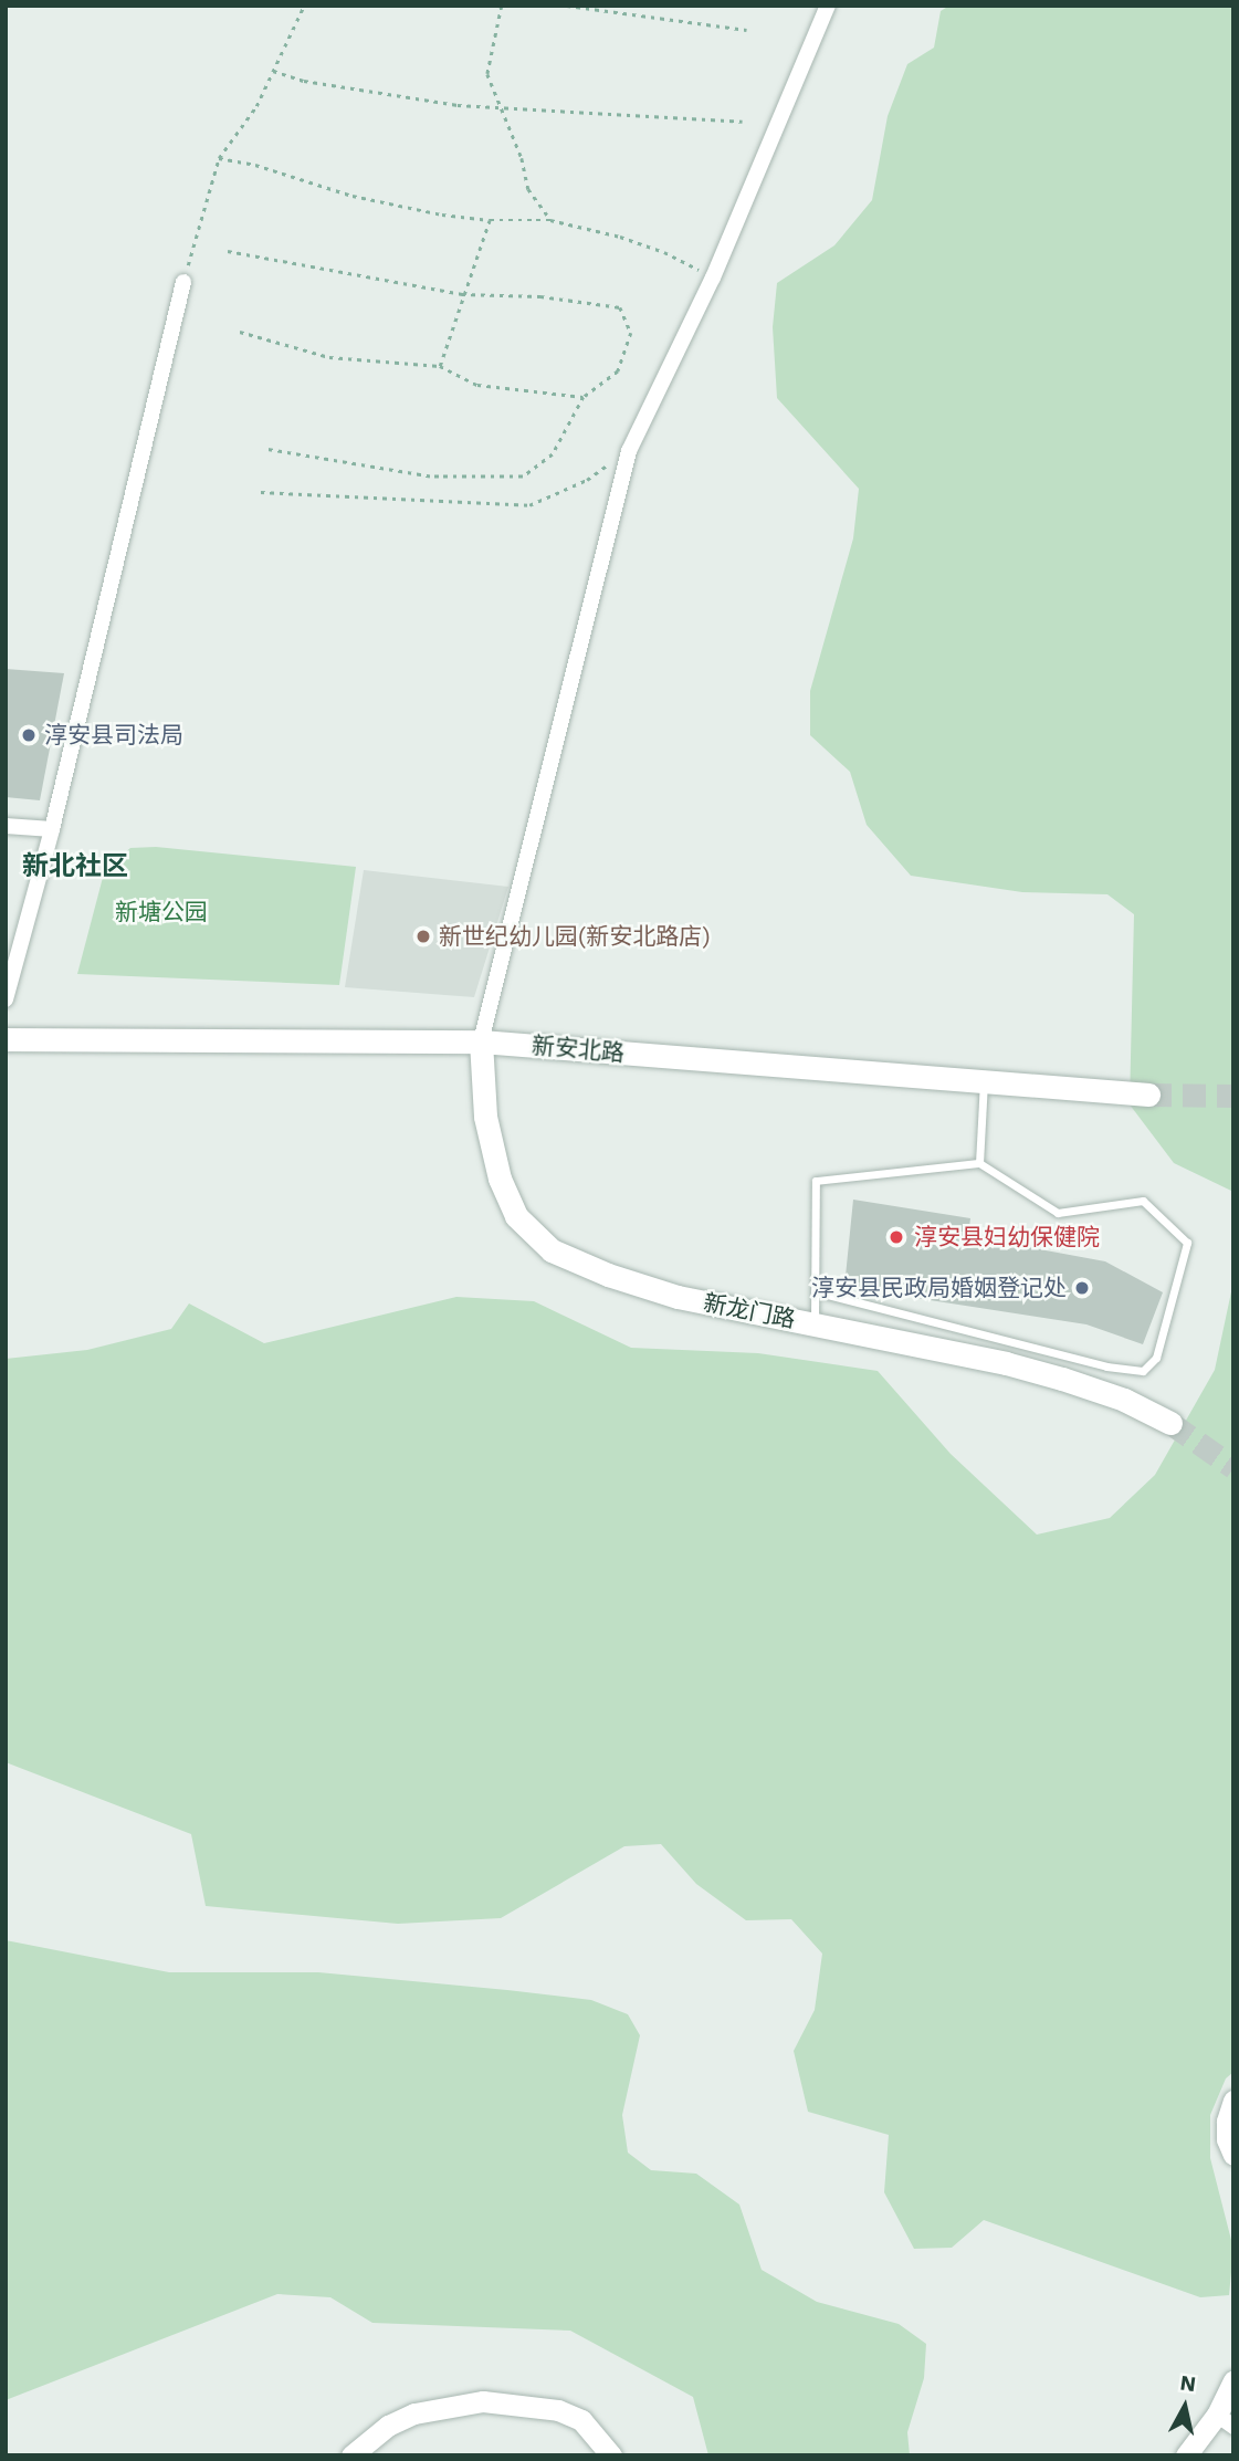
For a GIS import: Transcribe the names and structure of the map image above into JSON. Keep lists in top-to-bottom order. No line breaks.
{"streets":{"main road":["新安北路","新龙门路"]},"crossings":[["新安北路","新龙门路"]],"districts":["新北社区"],"parks":["新塘公园"],"places":["淳安县司法局","新世纪幼儿园(新安北路店)","淳安县妇幼保健院","淳安县民政局婚姻登记处"],"north":"top"}
